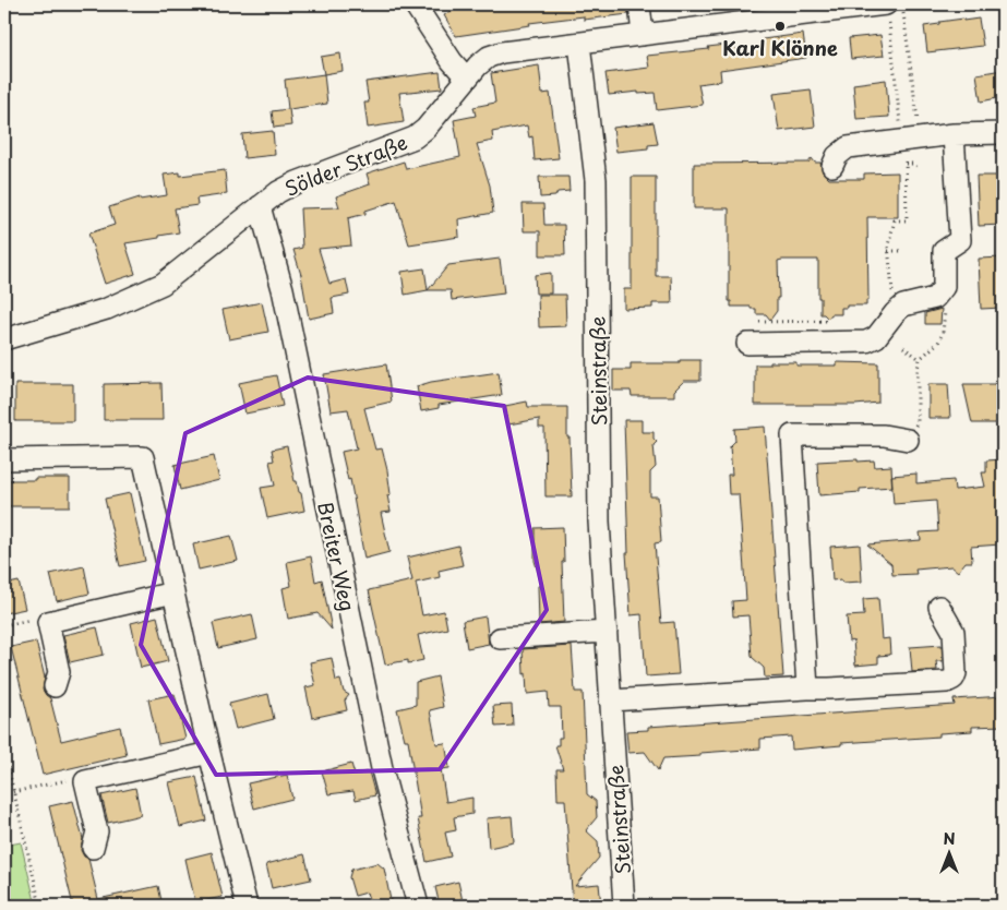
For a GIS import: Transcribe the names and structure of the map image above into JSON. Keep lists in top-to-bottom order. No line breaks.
{"streets":{"street":["Sölder Straße","Steinstraße","Breiter Weg"]},"crossings":[["Sölder Straße","Steinstraße"],["Sölder Straße","Breiter Weg"]],"places":["Karl Klönne"],"north":"top"}
